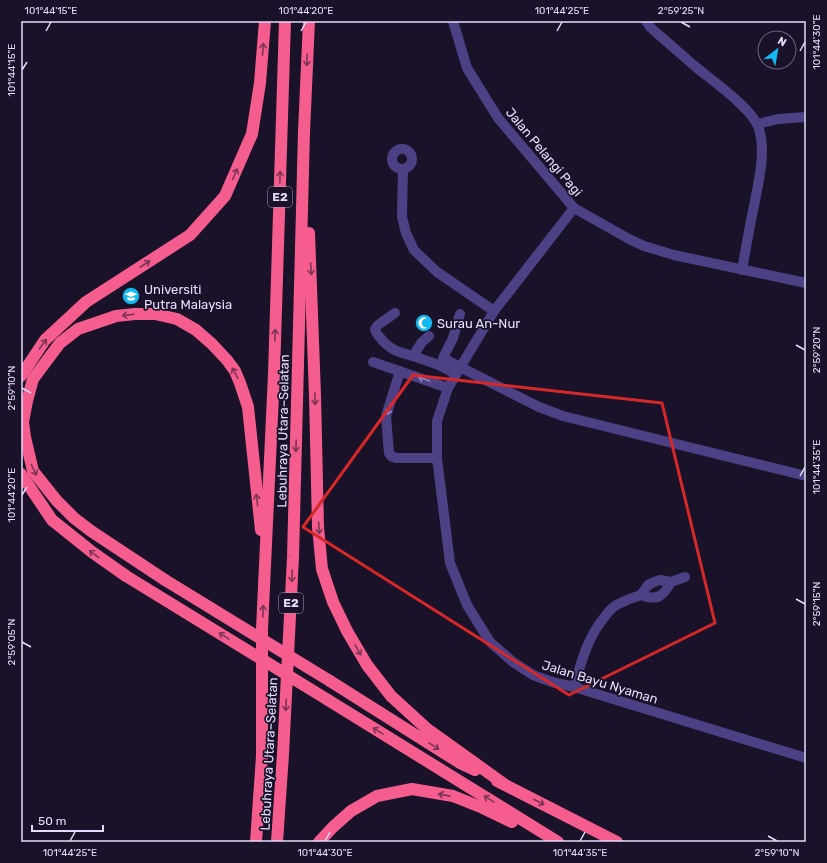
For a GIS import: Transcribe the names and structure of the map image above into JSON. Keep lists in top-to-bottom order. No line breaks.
{"streets":{"highway":["E2","Lebuhraya Utara–Selatan"],"street":["Jalan Pelangi Pagi","Jalan Bayu Nyaman"]},"crossings":[["Jalan Pelangi Pagi","Jalan Bayu Nyaman"]],"places":{"school or university":["Universiti Putra Malaysia"],"mosque":["Surau An-Nur"]},"scale_bar":"50 m","north":"top right","coordinates":["101°44'15\"E","101°44'20\"E","101°44'25\"E","2°59'25\"N","101°44'30\"E","2°59'20\"N","2°59'10\"N","101°44'35\"E","2°59'15\"N","2°59'05\"N"]}
